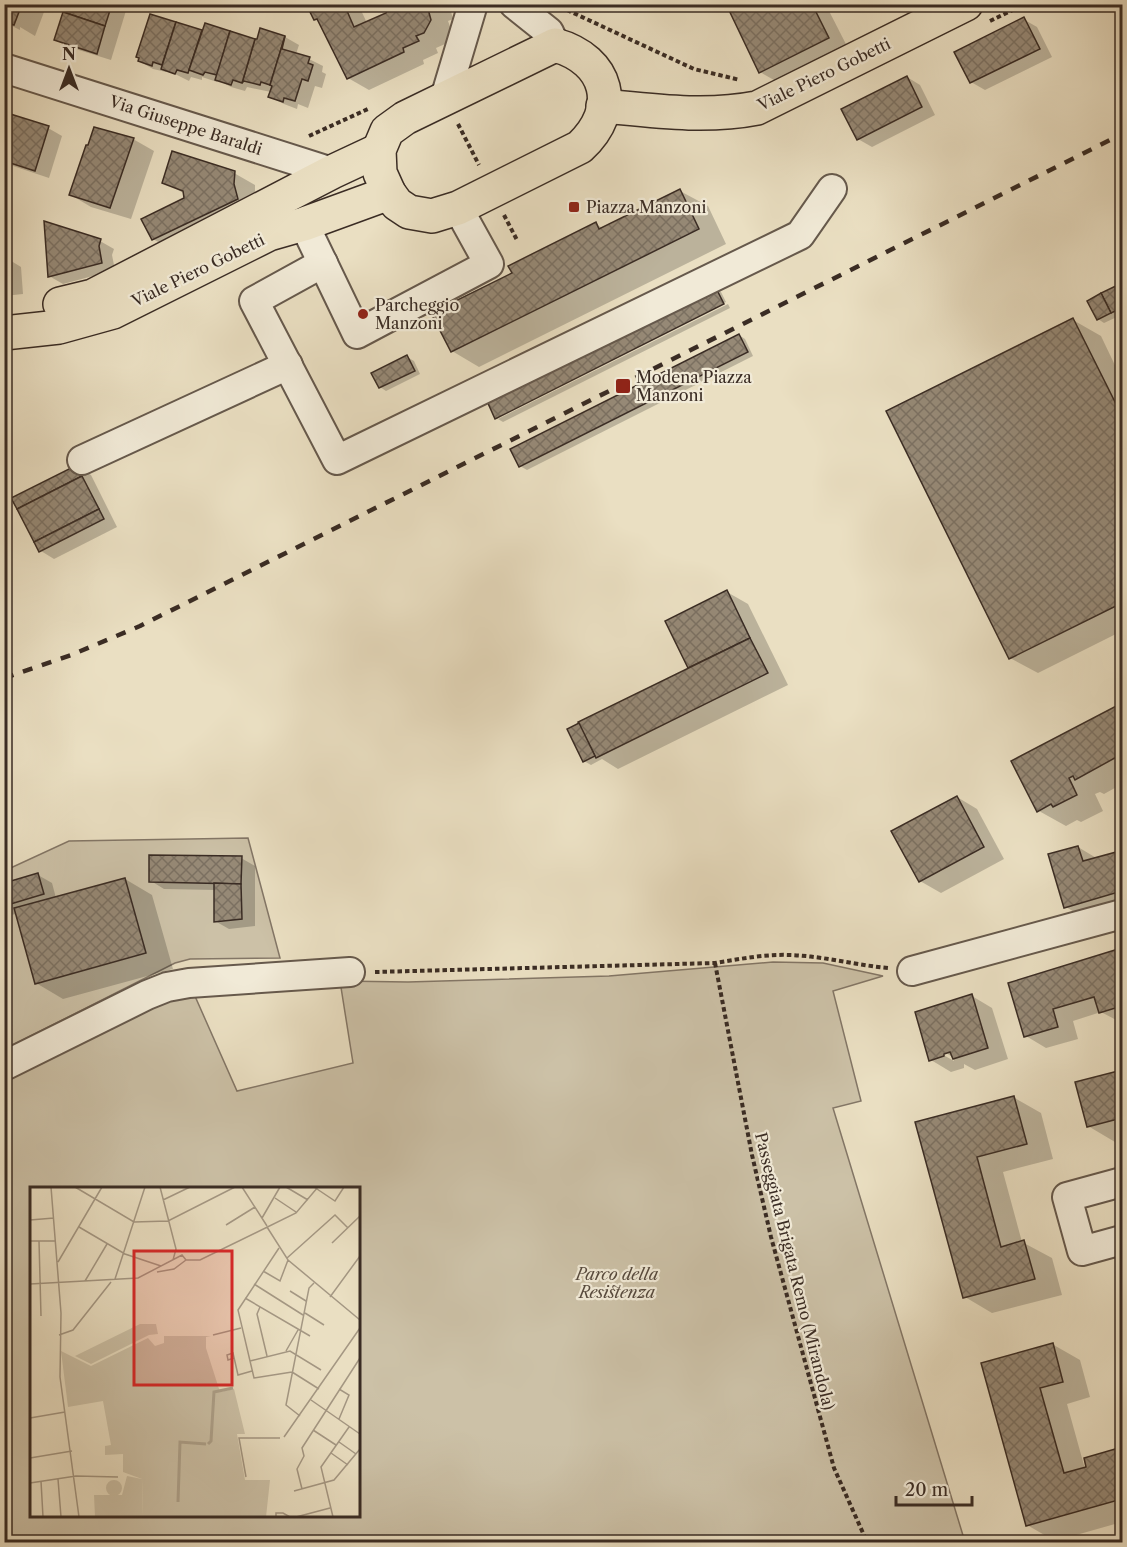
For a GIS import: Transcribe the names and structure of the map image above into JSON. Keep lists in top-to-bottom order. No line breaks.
{"streets":{"main road":["Viale Piero Gobetti"],"street":["Via Giuseppe Baraldi"],"path":["Passeggiata Brigata Remo (Mirandola)"]},"crossings":[["Viale Piero Gobetti","Via Giuseppe Baraldi"]],"parks":["Parco della Resistenza"],"places":{"transit":["Piazza Manzoni","Modena Piazza Manzoni"],"other":["Parcheggio Manzoni"]},"scale_bar":"20 m","north":"top"}
